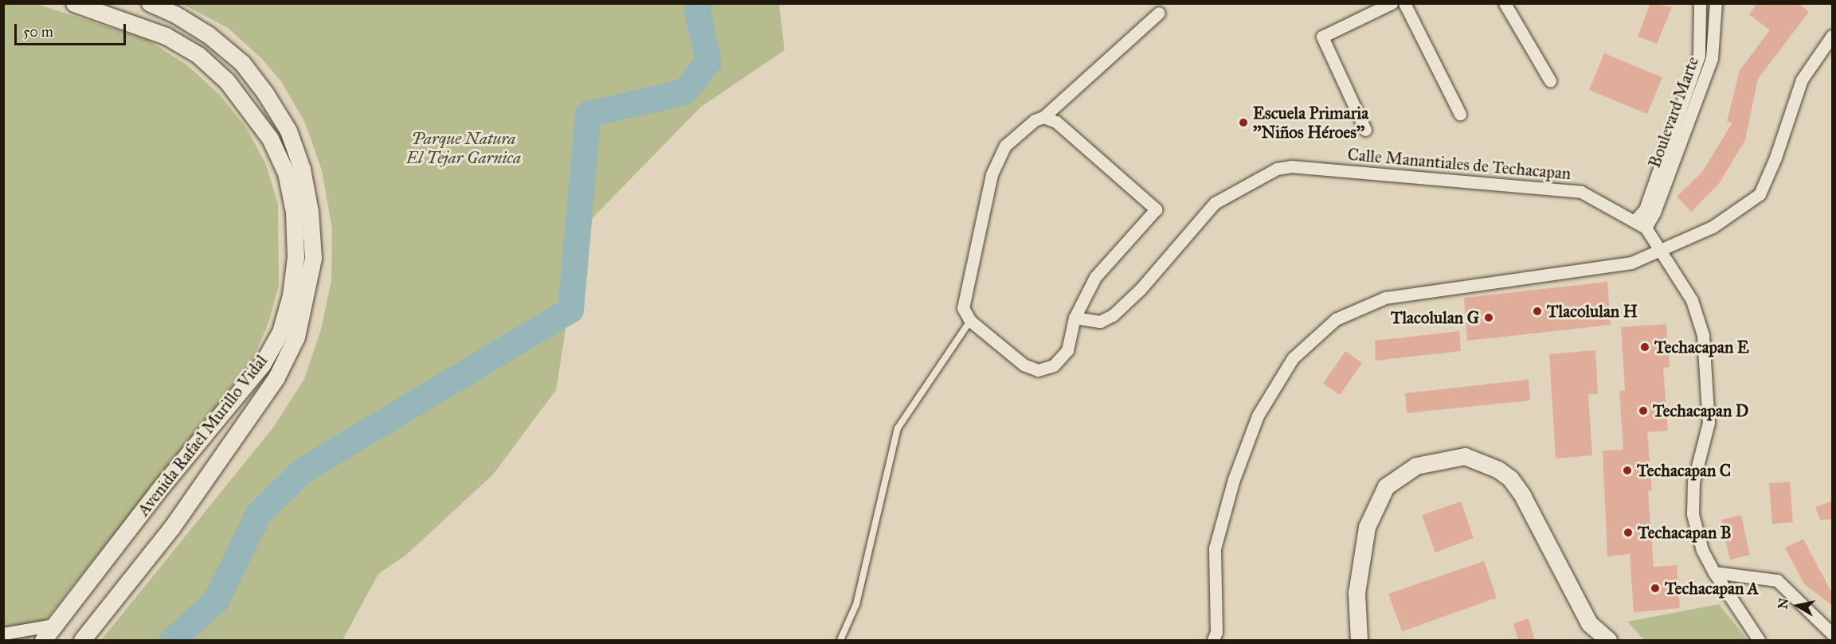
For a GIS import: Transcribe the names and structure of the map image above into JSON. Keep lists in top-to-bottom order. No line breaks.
{"streets":{"main road":["Avenida Rafael Murillo Vidal"],"street":["Boulevard Marte","Calle Manantiales de Techacapan"]},"crossings":[["Boulevard Marte","Calle Manantiales de Techacapan"]],"parks":["Parque Natura El Tejar Garnica"],"places":["Escuela Primaria ''Niños Héroes''","Tlacolulan H","Tlacolulan G","Techacapan E","Techacapan D","Techacapan C","Techacapan B","Techacapan A"],"scale_bar":"50 m","north":"left"}
